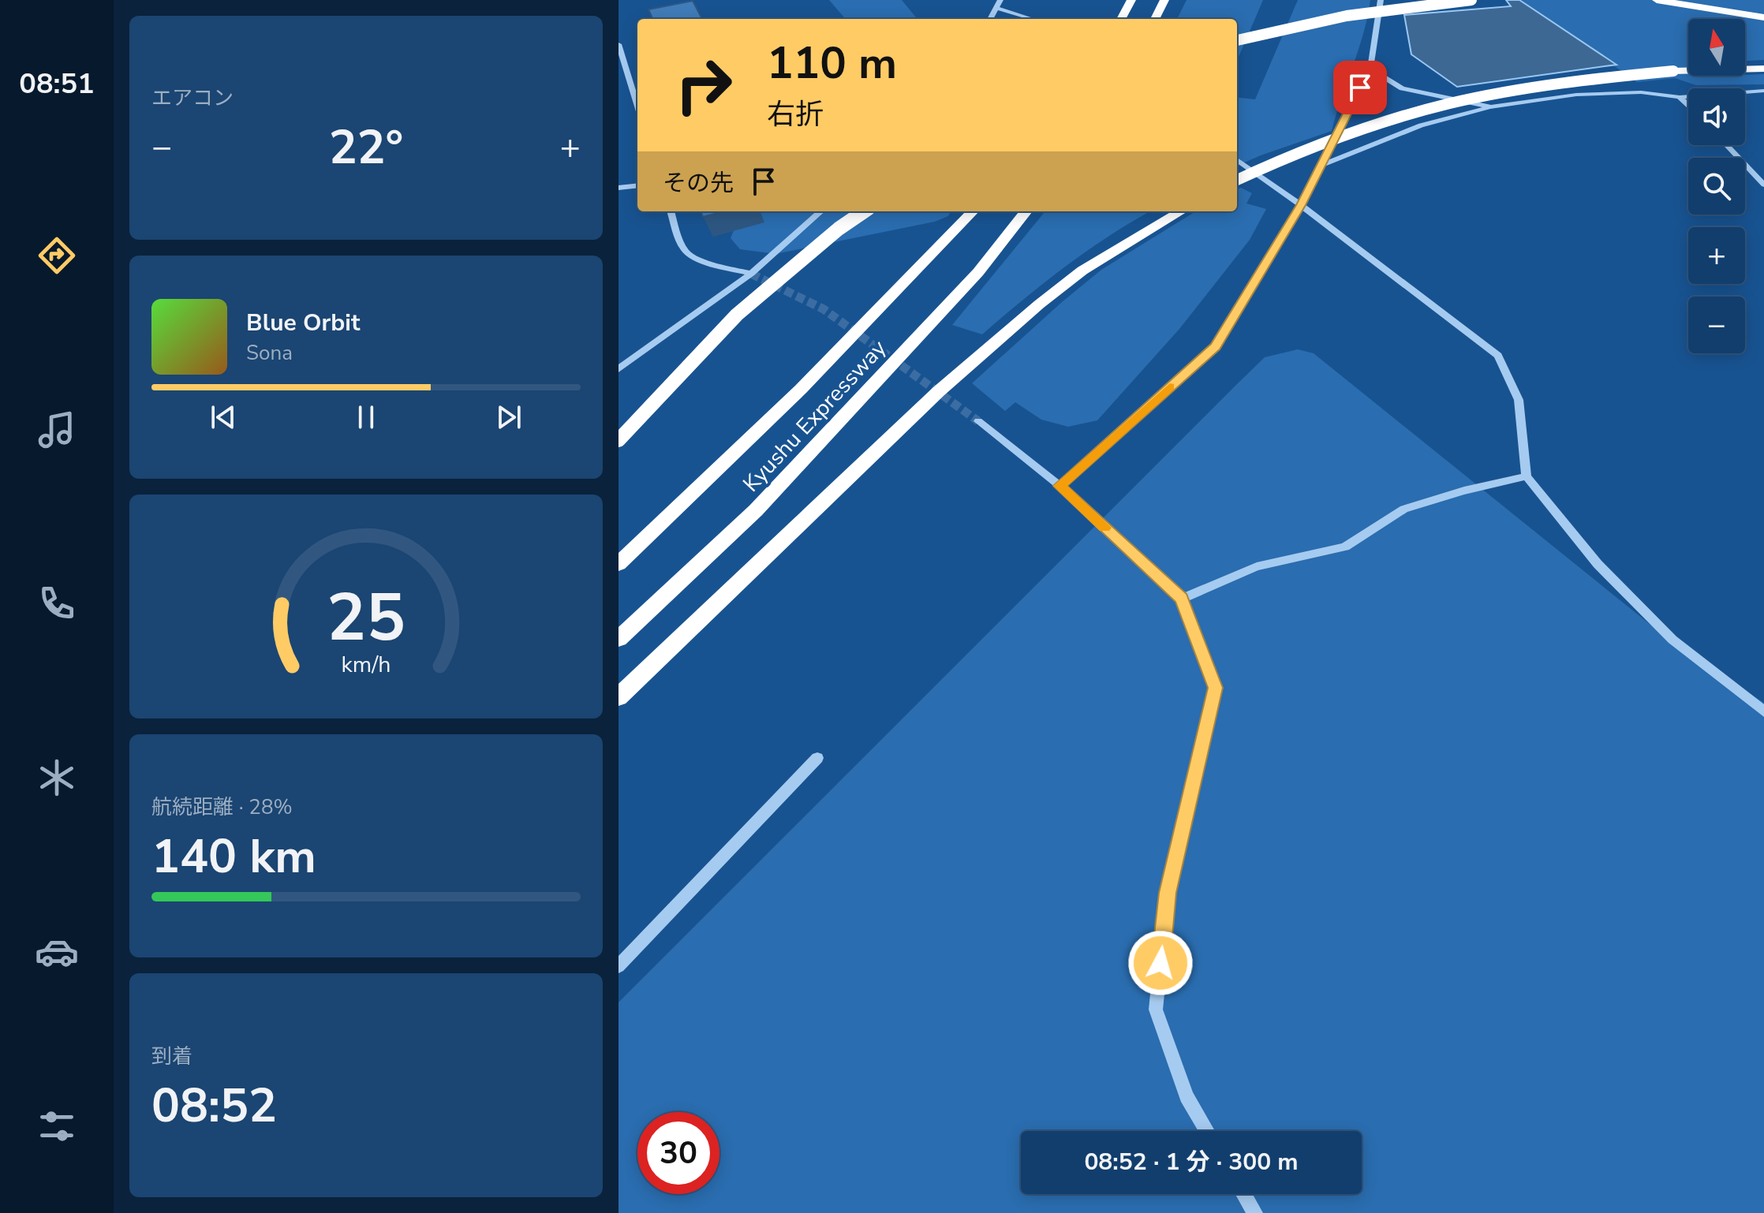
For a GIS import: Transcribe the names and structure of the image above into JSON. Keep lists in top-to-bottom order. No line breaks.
{"streets":{"highway":["Kyushu Expressway"]},"north":"top","page":{"tabs":"08:51","tile":["エアコン",["航続距離 · 28%","140 km"],["到着","08:52"]],"map_buttons":["+","−"],"turn":["110 m","右折"],"heat":["−","22°","+"],"then":"その先","song":["Blue Orbit","Sona"],"limit":"30","trip":"08:52 · 1 分 · 300 m","gauge":["25","km/h"]}}
